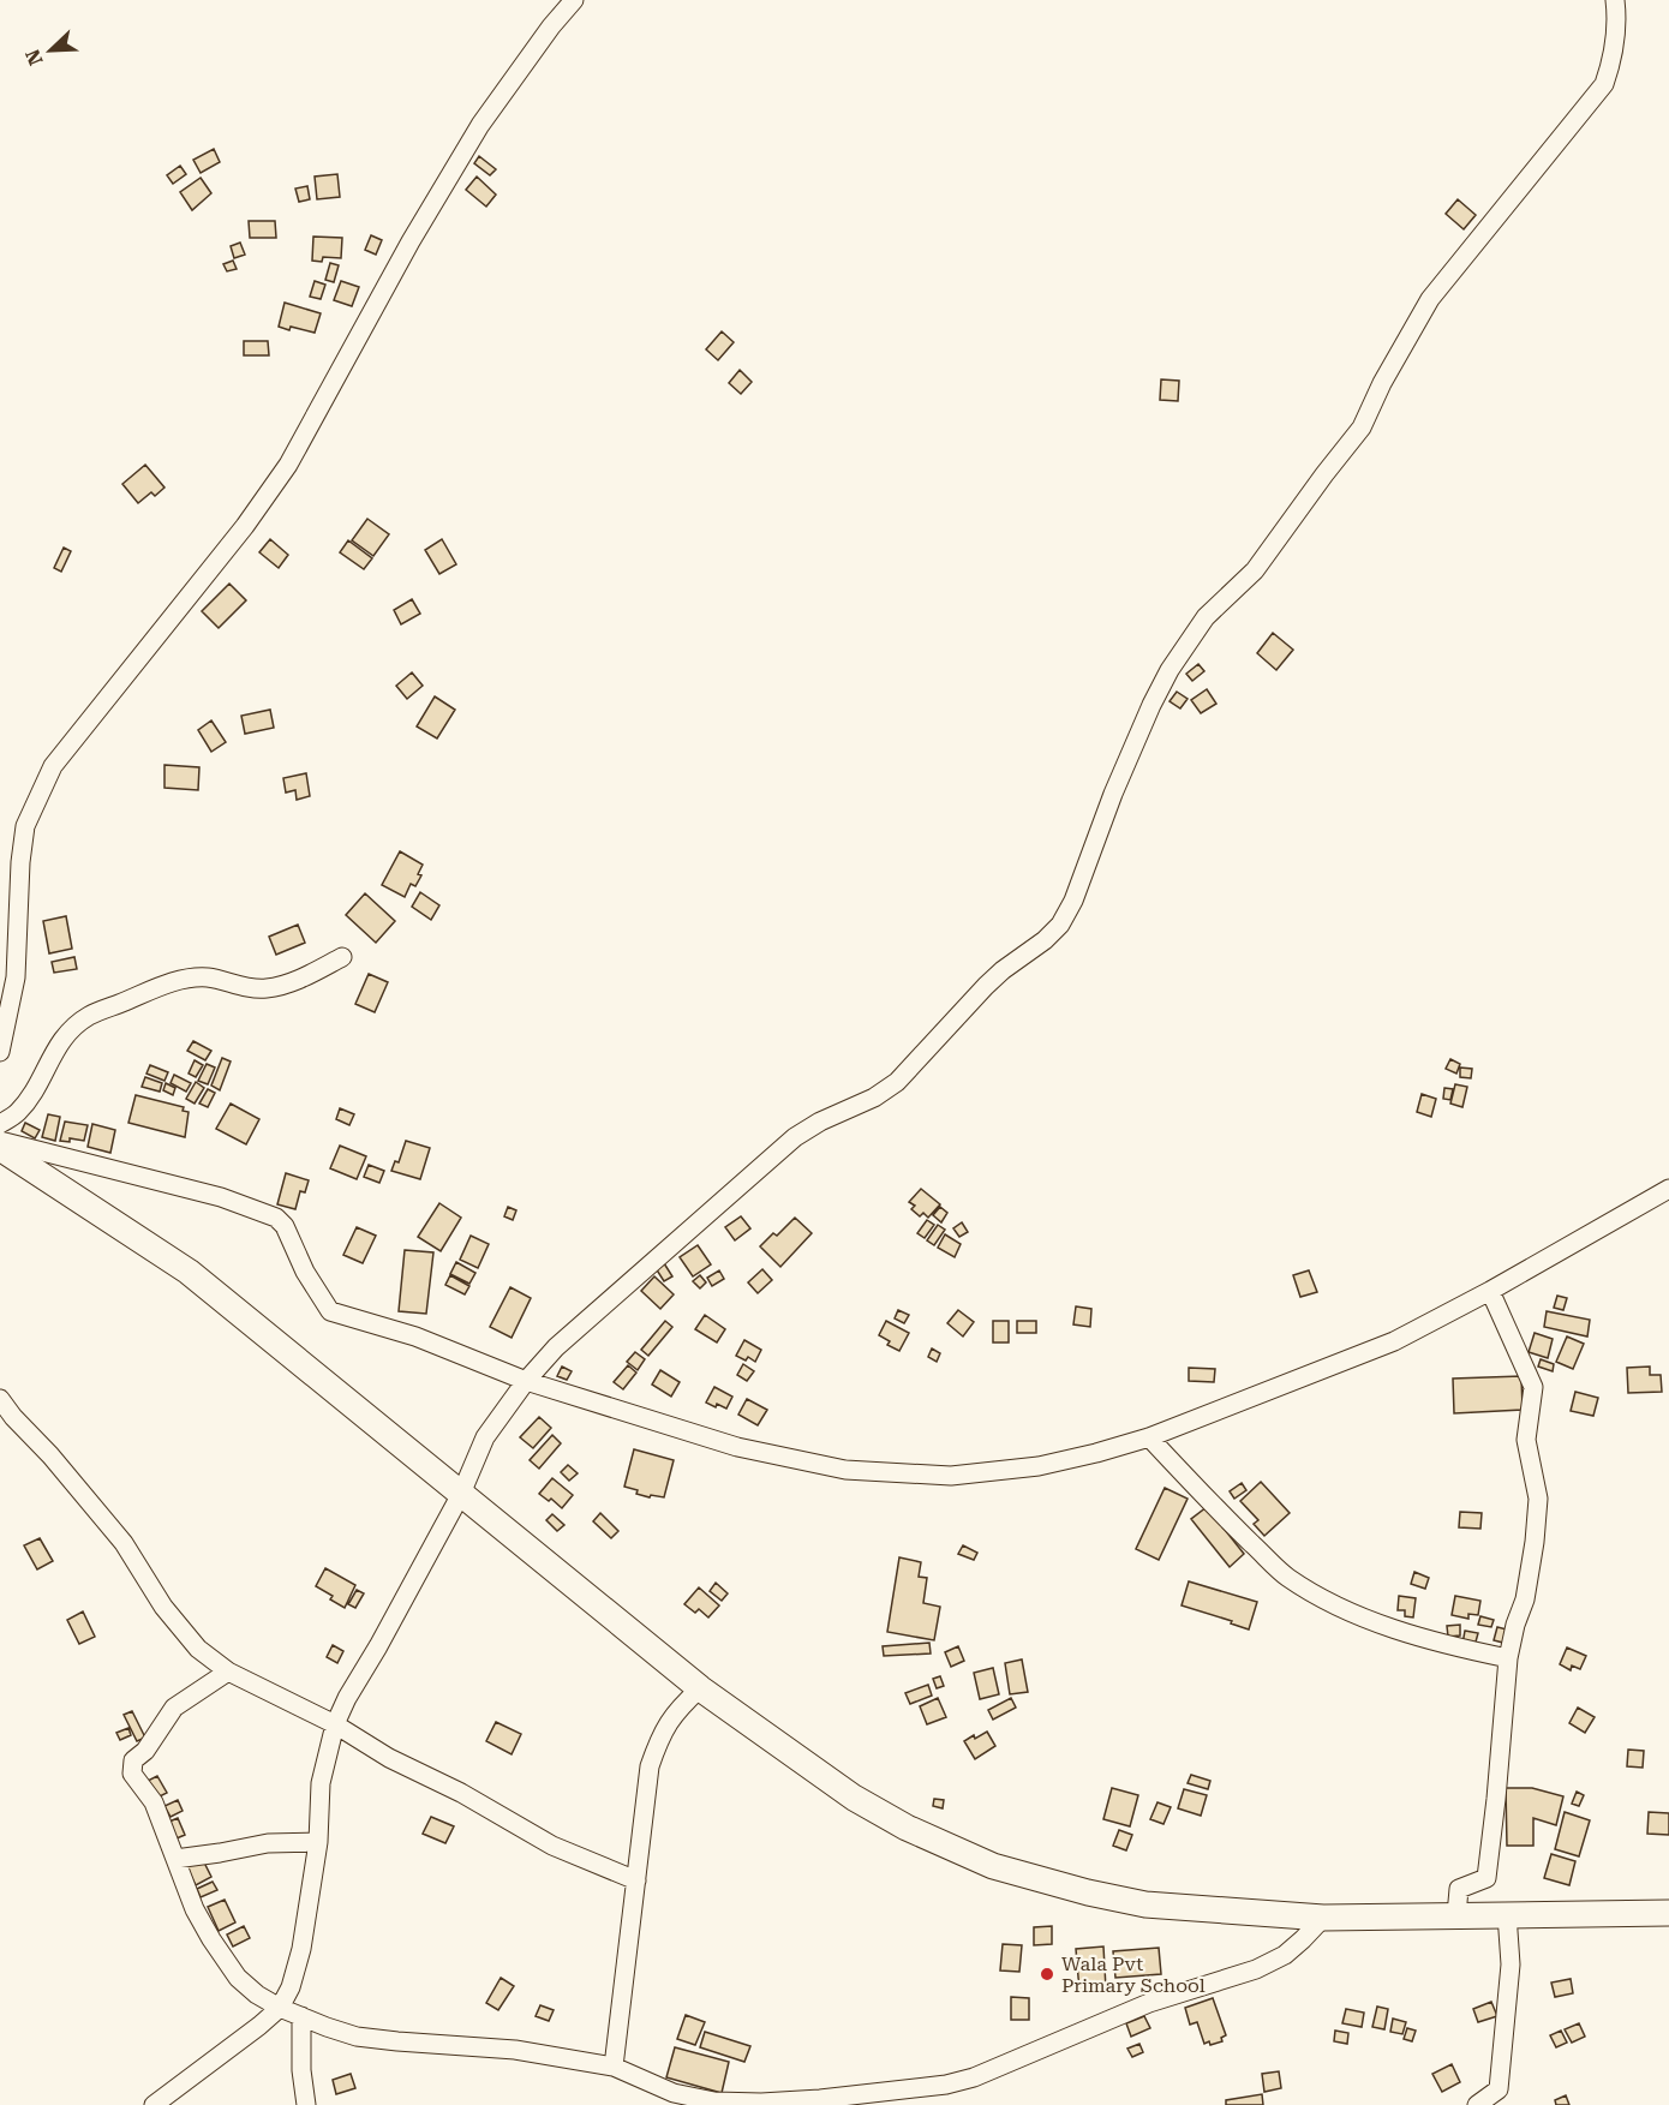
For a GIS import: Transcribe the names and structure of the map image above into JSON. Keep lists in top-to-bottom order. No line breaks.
{"places":["Wala Pvt Primary School"],"north":"bottom left"}
